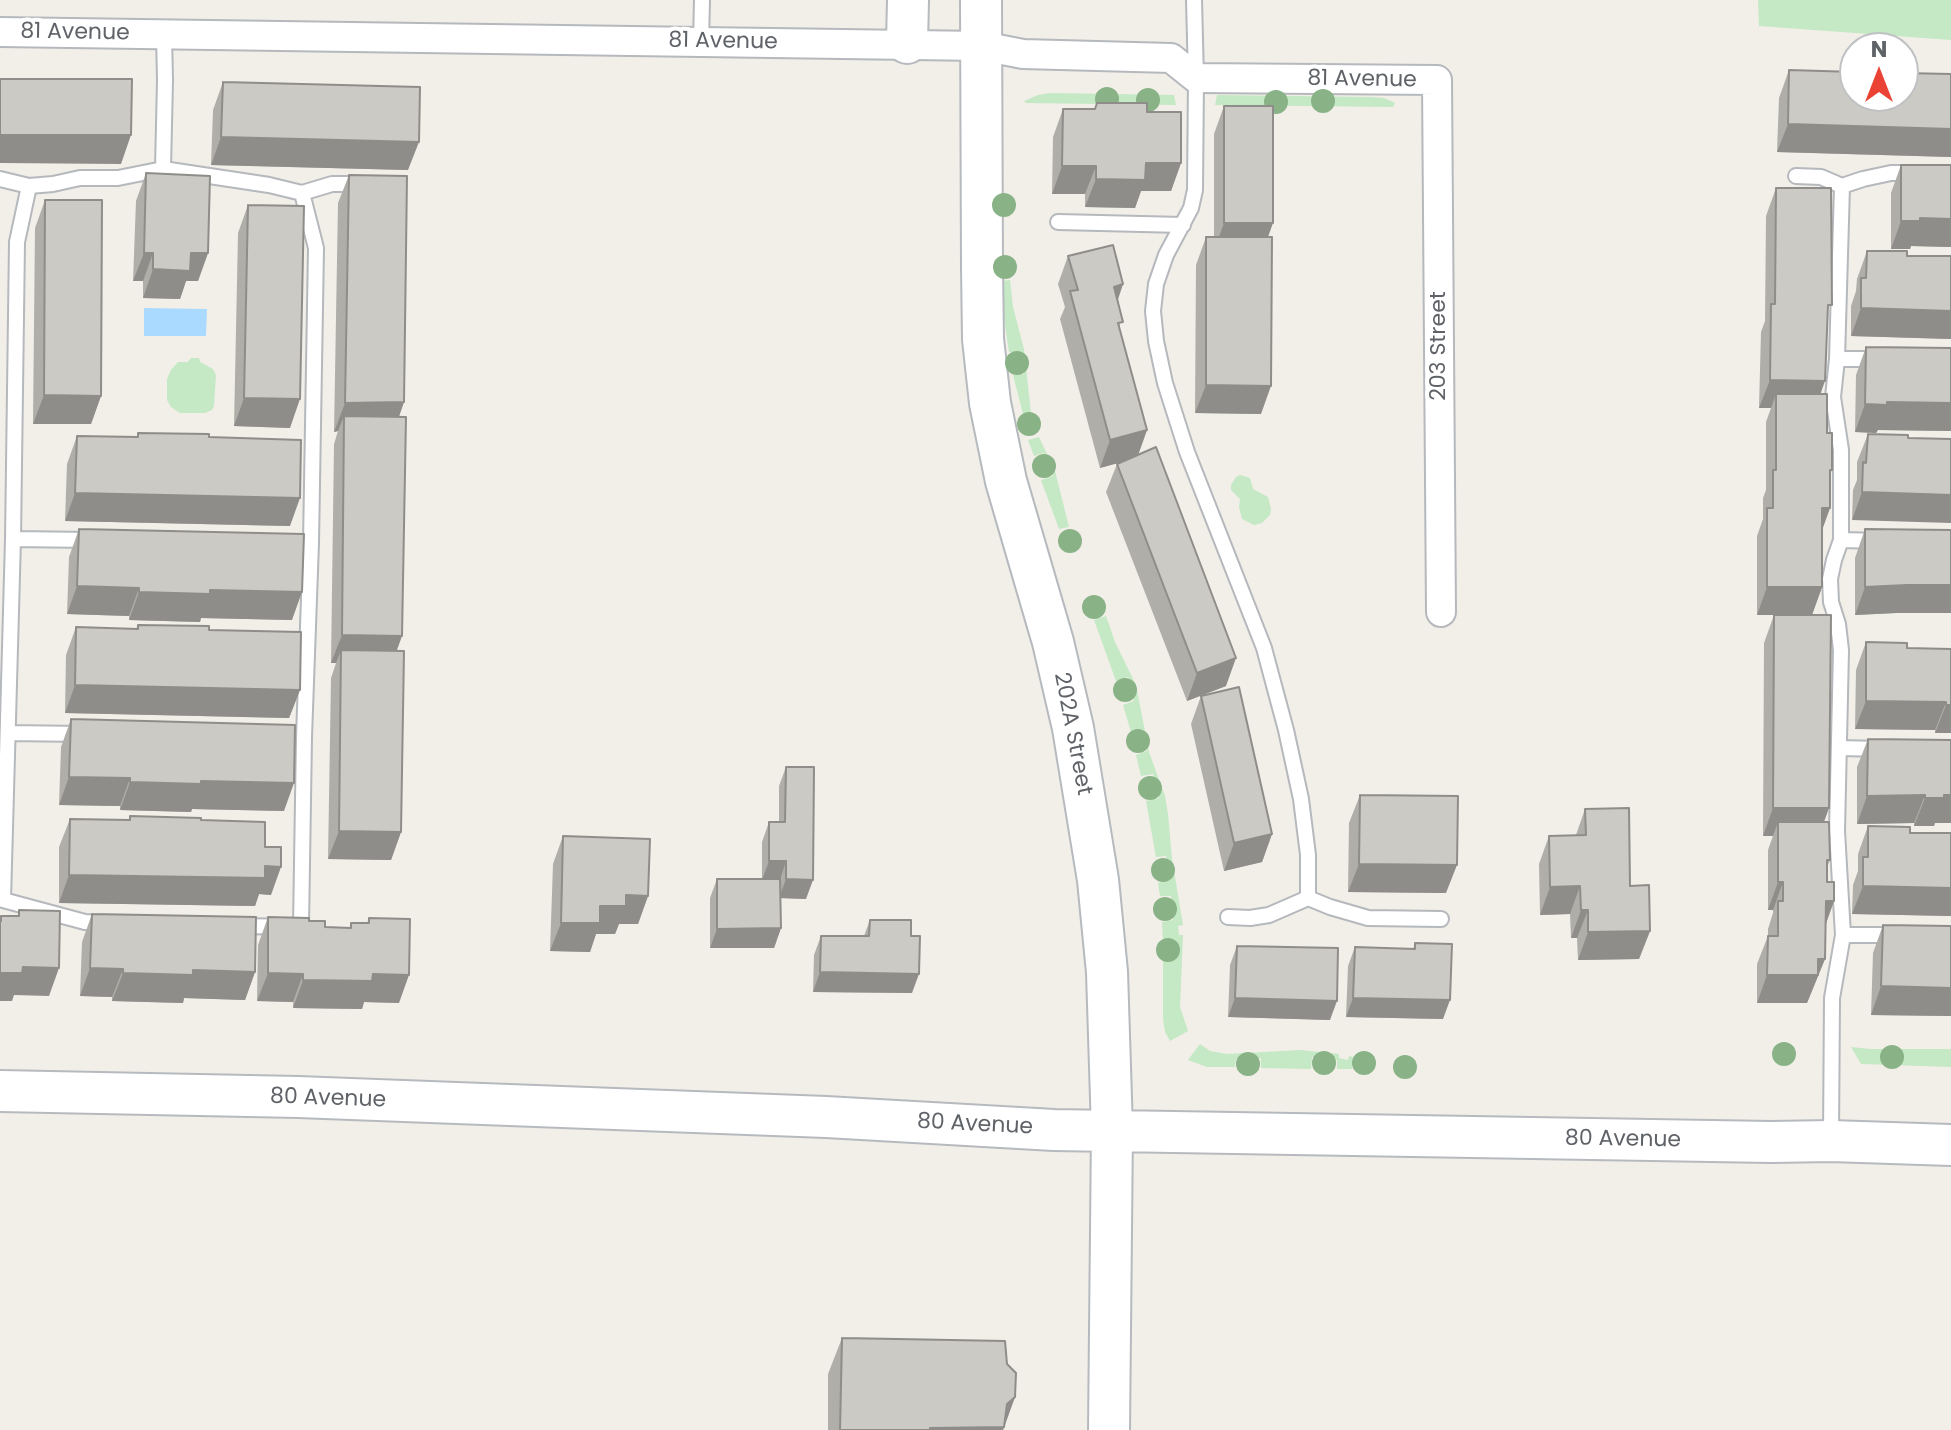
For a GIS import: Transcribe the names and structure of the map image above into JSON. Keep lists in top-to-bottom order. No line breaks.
{"streets":{"main road":["202A Street","80 Avenue"],"street":["81 Avenue","203 Street"]},"crossings":[["81 Avenue","203 Street"],["81 Avenue","202A Street"],["202A Street","80 Avenue"]],"north":"top"}
